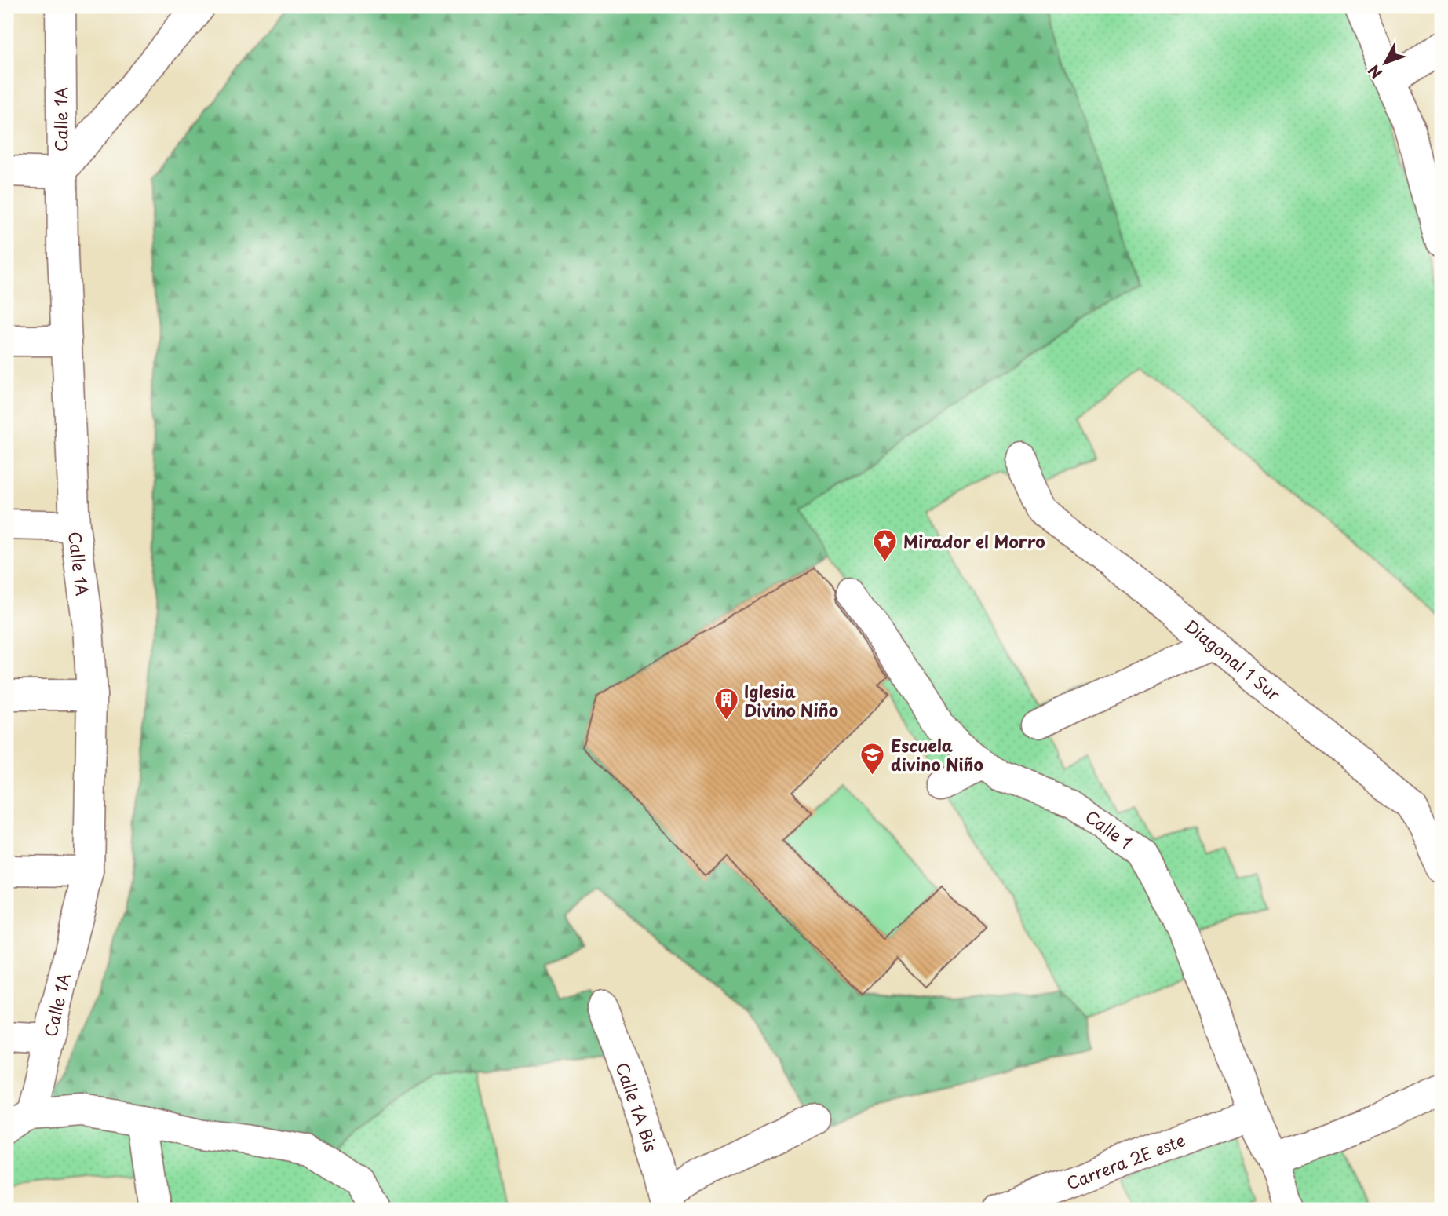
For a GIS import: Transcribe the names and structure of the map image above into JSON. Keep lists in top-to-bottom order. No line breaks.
{"streets":{"street":["Calle 1A","Diagonal 1 Sur","Calle 1","Calle 1A Bis","Carrera 2E este"]},"crossings":[["Calle 1","Carrera 2E este"]],"places":{"place":["Mirador el Morro"],"building":["Iglesia Divino Niño"],"school or university":["Escuela divino Niño"]},"north":"bottom left"}
